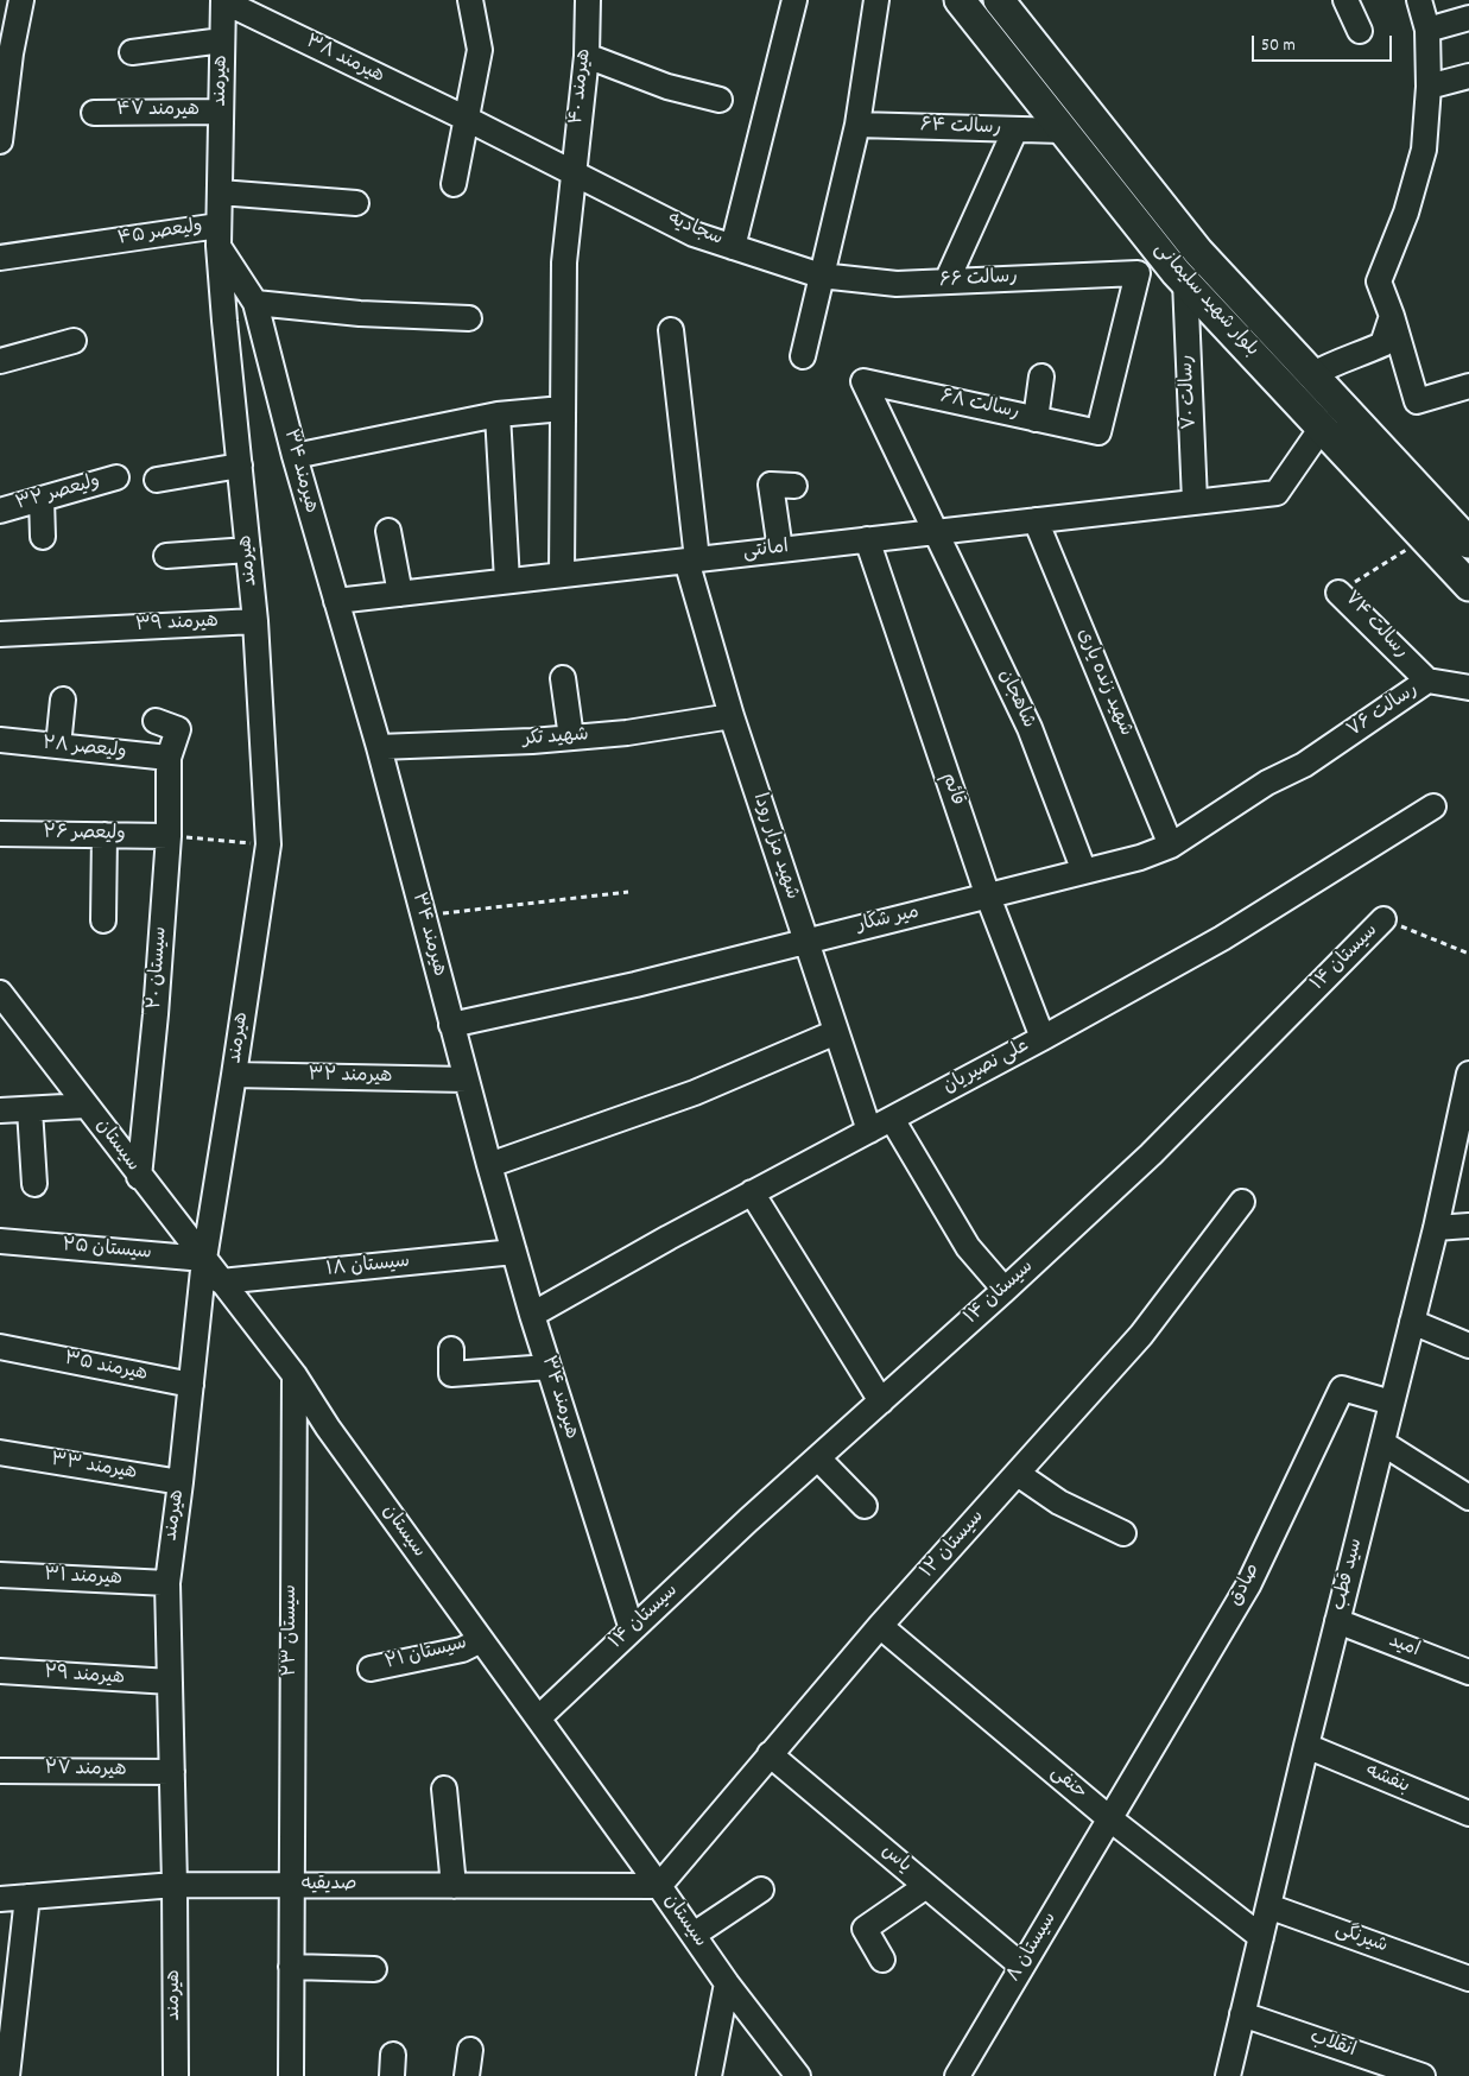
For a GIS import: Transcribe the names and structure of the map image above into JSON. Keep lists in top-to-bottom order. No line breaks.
{"streets":{"main road":["بلوار شهید سلیمانی"],"street":["هیرمند ۳۸","هیرمند","هیرمند ۴۰","هیرمند ۴۷","رسالت ۶۴","سجادیه","ولیعصر ۴۵","رسالت ۶۶","رسالت ۷۰","رسالت ۶۸","هیرمند ۳۴","ولیعصر ۳۲","امانتی","هیرمند ۳۹","رسالت ۷۴","شهید زنده یاری","شاهجان","رسالت ۷۶","شهید تکر","ولیعصر ۲۸","قائم","ولیعصر ۲۶","شهید مزار رودا","میر شکار","سیستان ۱۴","سیستان ۲۰","علی نصیریان","هیرمند ۳۲","سیستان","سیستان ۲۵","سیستان ۱۸","هیرمند ۳۵","هیرمند ۳۳","سیستان ۱۲","سید قطب","هیرمند ۳۱","صادق","سیستان ۲۳","امید","سیستان ۲۱","هیرمند ۲۹","هیرمند ۲۷","بنفشه","حنفی","یاس","صدیقیه","شیرنگی","سیستان ۸","انقلاب"]},"crossings":[["هیرمند ۳۸","هیرمند"],["هیرمند ۳۸","هیرمند ۴۰"],["هیرمند ۳۸","سجادیه"],["هیرمند","هیرمند ۴۷"],["هیرمند","ولیعصر ۴۵"],["هیرمند","هیرمند ۳۴"],["هیرمند","هیرمند ۳۹"],["هیرمند","هیرمند ۳۲"],["هیرمند","سیستان"],["هیرمند","سیستان ۲۵"],["هیرمند","هیرمند ۳۵"],["هیرمند","هیرمند ۳۳"],["هیرمند","هیرمند ۳۱"],["هیرمند","هیرمند ۲۹"],["هیرمند","هیرمند ۲۷"],["هیرمند","صدیقیه"],["هیرمند ۴۰","سجادیه"],["هیرمند ۴۰","امانتی"],["رسالت ۶۴","بلوار شهید سلیمانی"],["سجادیه","رسالت ۶۶"],["ولیعصر ۴۵","هیرمند ۳۴"],["رسالت ۶۶","رسالت ۶۸"],["بلوار شهید سلیمانی","رسالت ۷۰"],["بلوار شهید سلیمانی","امانتی"],["بلوار شهید سلیمانی","رسالت ۷۴"],["رسالت ۷۰","امانتی"],["رسالت ۶۸","امانتی"],["رسالت ۶۸","شاهجان"],["هیرمند ۳۴","امانتی"],["هیرمند ۳۴","شهید تکر"],["هیرمند ۳۴","میر شکار"],["هیرمند ۳۴","سیستان ۱۴"],["هیرمند ۳۴","علی نصیریان"],["هیرمند ۳۴","هیرمند ۳۲"],["هیرمند ۳۴","سیستان ۱۸"],["امانتی","شهید زنده یاری"],["امانتی","شاهجان"],["امانتی","قائم"],["امانتی","شهید مزار رودا"],["رسالت ۷۴","رسالت ۷۶"],["شهید زنده یاری","میر شکار"],["شاهجان","میر شکار"],["رسالت ۷۶","میر شکار"],["شهید تکر","شهید مزار رودا"],["ولیعصر ۲۸","سیستان ۲۰"],["قائم","میر شکار"],["قائم","علی نصیریان"],["ولیعصر ۲۶","سیستان ۲۰"],["شهید مزار رودا","میر شکار"],["شهید مزار رودا","علی نصیریان"],["سیستان ۱۴","سیستان"],["سیستان ۲۰","سیستان"],["سیستان","سیستان ۲۵"],["سیستان","سیستان ۱۸"],["سیستان","سیستان ۱۲"],["سیستان","سیستان ۲۳"],["سیستان","سیستان ۲۱"],["سیستان","صدیقیه"],["سیستان ۱۲","حنفی"],["سیستان ۱۲","یاس"],["سیستان ۱۲","صدیقیه"],["سید قطب","صادق"],["سید قطب","امید"],["سید قطب","بنفشه"],["سید قطب","حنفی"],["سید قطب","شیرنگی"],["سید قطب","انقلاب"],["صادق","حنفی"],["صادق","سیستان ۸"],["سیستان ۲۳","صدیقیه"],["حنفی","سیستان ۸"],["یاس","سیستان ۸"]],"scale_bar":"50 m"}
